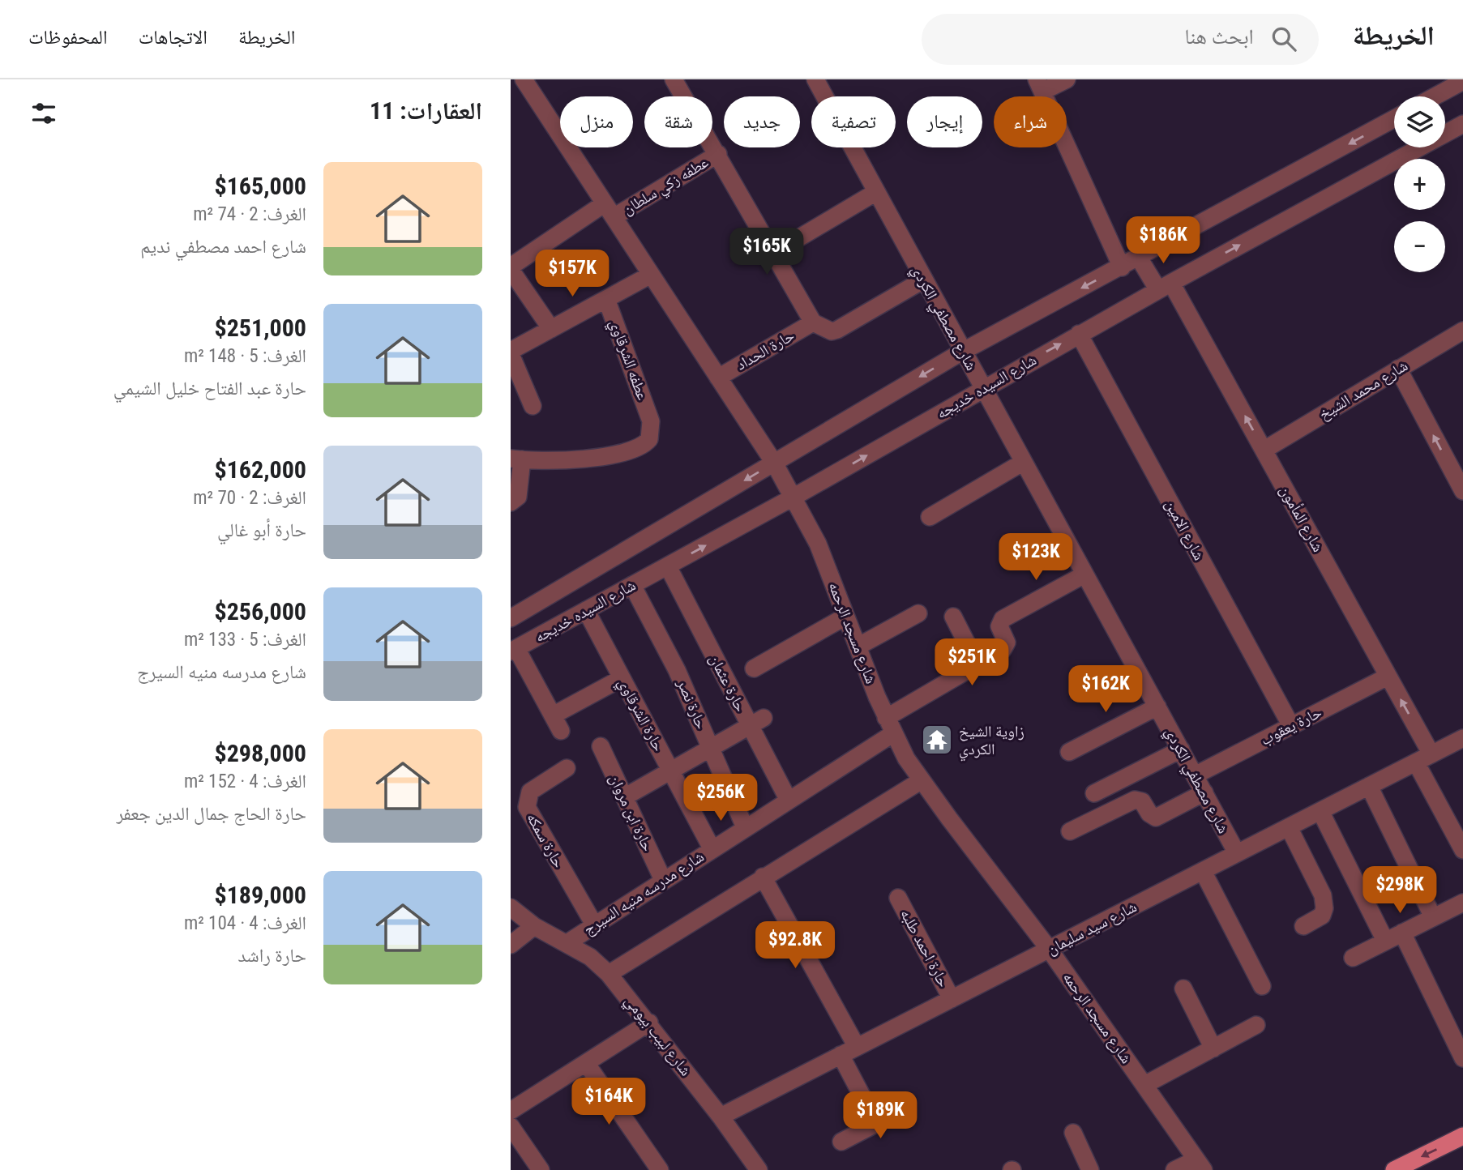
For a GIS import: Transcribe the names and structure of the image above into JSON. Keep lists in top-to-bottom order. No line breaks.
{"streets":{"street":["عطفه زكي سلطان","شارع مصطفي الكردي","حارة الحداد","عطفه الشرقاوي","شارع السيده خديجه","شارع محمد الشيخ","شارع المأمون","شارع الامين","شارع مسجد الرحمه","حارة عثمان","حارة نصر","حارة الشرقاوي","حارة يعقوب","حارة ابن مروان","حارة سمكه","شارع مدرسه منيه السيرج","شارع سيد سليمان","حارة احمد طلبه","شارع لبيب بيومي"]},"crossings":[["عطفه زكي سلطان","شارع مسجد الرحمه"],["شارع مصطفي الكردي","شارع السيده خديجه"],["شارع مصطفي الكردي","حارة يعقوب"],["شارع مصطفي الكردي","شارع سيد سليمان"],["حارة الحداد","شارع مسجد الرحمه"],["شارع السيده خديجه","شارع المأمون"],["شارع السيده خديجه","شارع الامين"],["شارع السيده خديجه","شارع مسجد الرحمه"],["شارع السيده خديجه","حارة عثمان"],["شارع السيده خديجه","حارة نصر"],["شارع السيده خديجه","حارة الشرقاوي"],["شارع محمد الشيخ","شارع المأمون"],["شارع المأمون","حارة يعقوب"],["شارع المأمون","شارع سيد سليمان"],["شارع الامين","حارة يعقوب"],["شارع مسجد الرحمه","شارع مدرسه منيه السيرج"],["شارع مسجد الرحمه","شارع سيد سليمان"],["حارة عثمان","شارع مدرسه منيه السيرج"],["حارة نصر","شارع مدرسه منيه السيرج"],["حارة الشرقاوي","شارع مدرسه منيه السيرج"],["حارة ابن مروان","شارع مدرسه منيه السيرج"],["حارة سمكه","شارع مدرسه منيه السيرج"],["شارع مدرسه منيه السيرج","شارع لبيب بيومي"],["شارع سيد سليمان","حارة احمد طلبه"],["شارع سيد سليمان","شارع لبيب بيومي"]],"one_way":["شارع المأمون"],"places":{"temple":["زاوية الشيخ الكردي"]},"page":{"header":"الخريطة","search":"ابحث هنا","nav":["الخريطة","الاتجاهات","المحفوظات"],"heading":"العقارات: 11","map_buttons":["+","−"],"chip":["شراء","إيجار","تصفية","جديد","شقة","منزل"],"list":[{"name":"$165,000","note":"الغرف: 2 · 74 m² · شارع احمد مصطفي نديم"},{"name":"$251,000","note":"الغرف: 5 · 148 m² · حارة عبد الفتاح خليل الشيمي"},{"name":"$162,000","note":"الغرف: 2 · 70 m² · حارة أبو غالي"},{"name":"$256,000","note":"الغرف: 5 · 133 m² · شارع مدرسه منيه السيرج"},{"name":"$298,000","note":"الغرف: 4 · 152 m² · حارة الحاج جمال الدين جعفر"},{"name":"$189,000","note":"الغرف: 4 · 104 m² · حارة راشد"}],"price":["$186K","$165K","$157K","$123K","$251K","$162K","$256K","$298K","$92.8K","$164K","$189K"]}}
